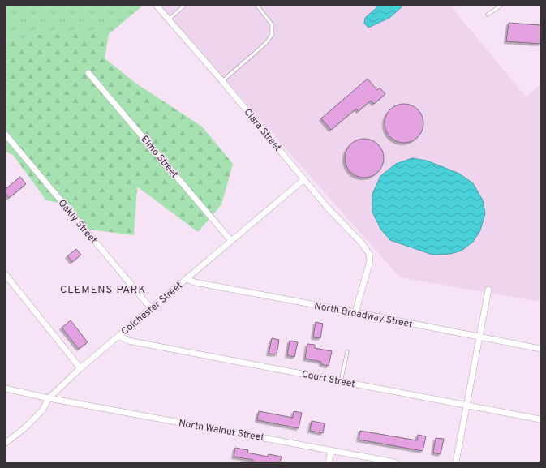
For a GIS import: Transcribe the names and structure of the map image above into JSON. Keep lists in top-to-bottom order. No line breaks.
{"streets":{"street":["Clara Street","Elmo Street","Oakly Street","Colchester Street","North Broadway Street","Court Street","North Walnut Street"]},"crossings":[["Clara Street","Colchester Street"],["Clara Street","North Broadway Street"],["Elmo Street","Colchester Street"],["Oakly Street","Colchester Street"],["Colchester Street","North Broadway Street"],["Colchester Street","Court Street"],["Colchester Street","North Walnut Street"]],"districts":["CLEMENS PARK"]}
